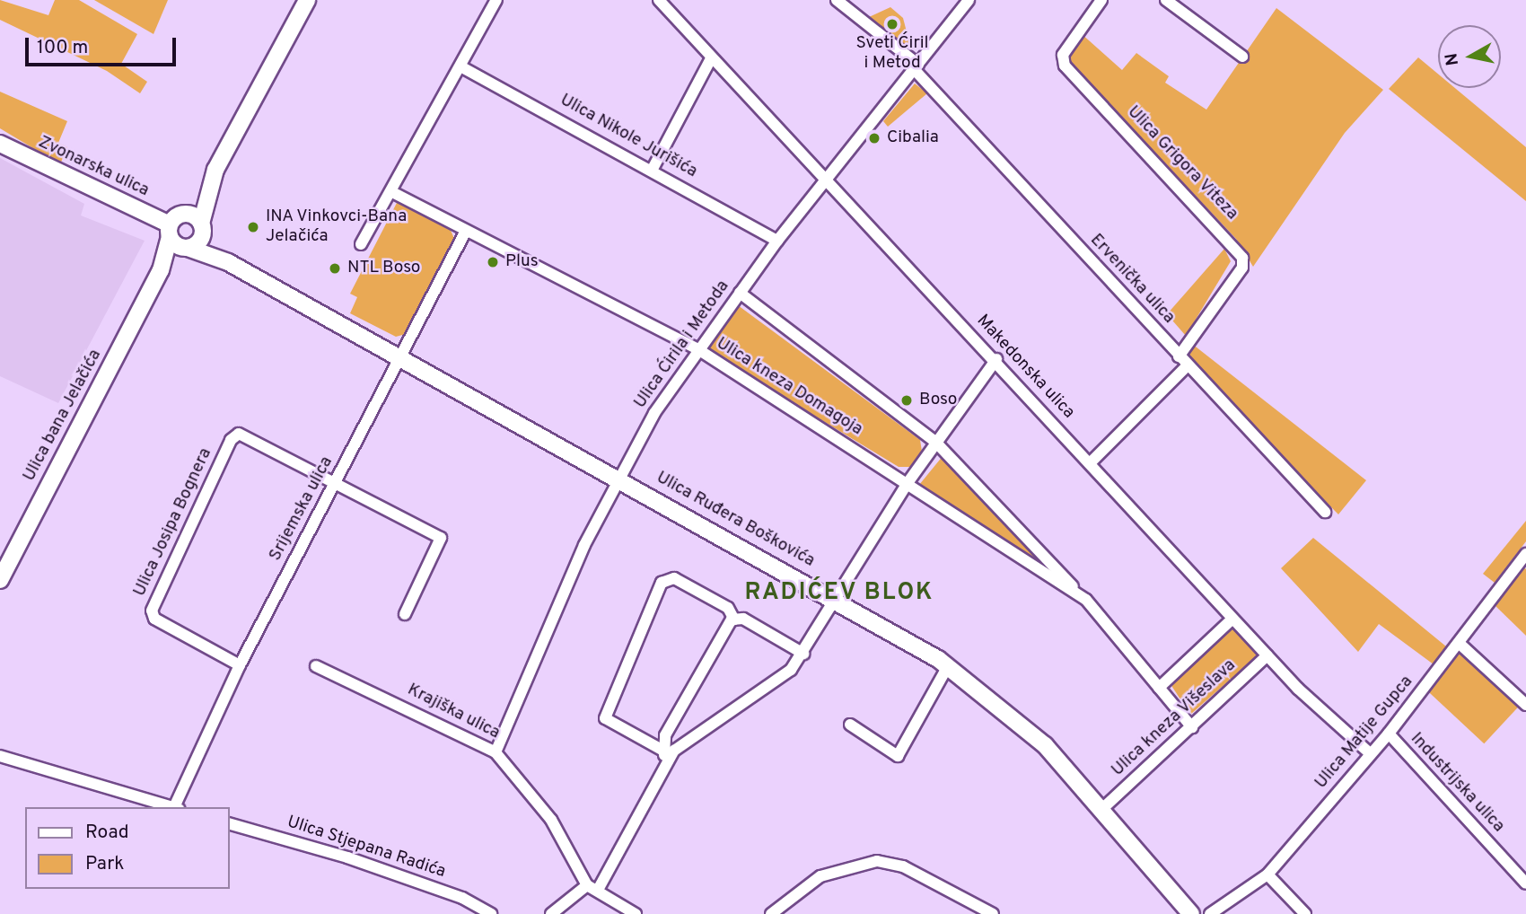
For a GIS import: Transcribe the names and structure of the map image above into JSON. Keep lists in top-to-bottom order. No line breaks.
{"streets":{"main road":["Zvonarska ulica","Ulica bana Jelačića","Ulica Ruđera Boškovića"],"street":["Ulica Nikole Jurišića","Ulica Grigora Viteza","Ervenička ulica","Ulica Ćirila i Metoda","Makedonska ulica","Ulica kneza Domagoja","Srijemska ulica","Ulica Josipa Bognera","Krajiška ulica","Ulica kneza Višeslava","Ulica Matije Gupca","Industrijska ulica","Ulica Stjepana Radića"]},"crossings":[["Ulica Nikole Jurišića","Ulica Ćirila i Metoda"],["Ulica Grigora Viteza","Ervenička ulica"],["Zvonarska ulica","Ulica bana Jelačića"],["Ervenička ulica","Ulica Ćirila i Metoda"],["Ulica Ćirila i Metoda","Makedonska ulica"],["Ulica Ćirila i Metoda","Ulica kneza Domagoja"],["Ulica Ćirila i Metoda","Ulica Ruđera Boškovića"],["Ulica Ćirila i Metoda","Krajiška ulica"],["Makedonska ulica","Ulica kneza Višeslava"],["Makedonska ulica","Ulica Matije Gupca"],["Ulica kneza Domagoja","Srijemska ulica"],["Ulica kneza Domagoja","Ulica kneza Višeslava"],["Ulica bana Jelačića","Ulica Ruđera Boškovića"],["Srijemska ulica","Ulica Ruđera Boškovića"],["Srijemska ulica","Ulica Josipa Bognera"],["Ulica Ruđera Boškovića","Ulica kneza Višeslava"],["Ulica Matije Gupca","Industrijska ulica"]],"districts":["RADIĆEV BLOK"],"places":["Sveti Ćiril i Metod","Cibalia","INA Vinkovci-Bana Jelačića","Plus","NTL Boso","Boso"],"legend":["Road","Park"],"scale_bar":"100 m","north":"left"}
